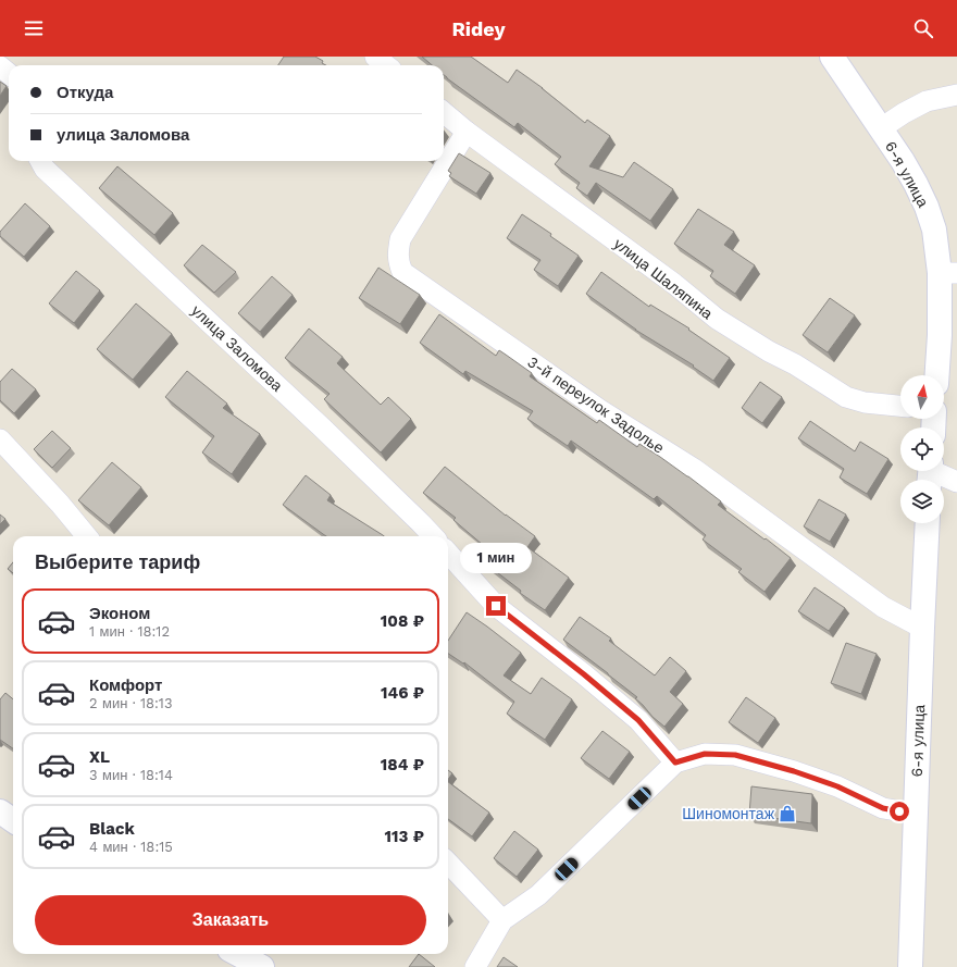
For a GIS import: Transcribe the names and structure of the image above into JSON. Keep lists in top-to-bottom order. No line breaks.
{"streets":{"street":["6-я улица","улица Шаляпина","улица Заломова","3-й переулок Задолье"]},"crossings":[["6-я улица","3-й переулок Задолье"],["улица Шаляпина","3-й переулок Задолье"]],"places":{"shop":["Шиномонтаж"]},"north":"top","page":{"header":"Ridey","banner":["Откуда","улица Заломова"],"heading":"Выберите тариф","bubble":"1 мин","list":[{"name":"Эконом","note":"1 мин · 18:12","value":"108 ₽"},{"name":"Комфорт","note":"2 мин · 18:13","value":"146 ₽"},{"name":"XL","note":"3 мин · 18:14","value":"184 ₽"},{"name":"Black","note":"4 мин · 18:15","value":"113 ₽"}],"buttons":"Заказать"}}
